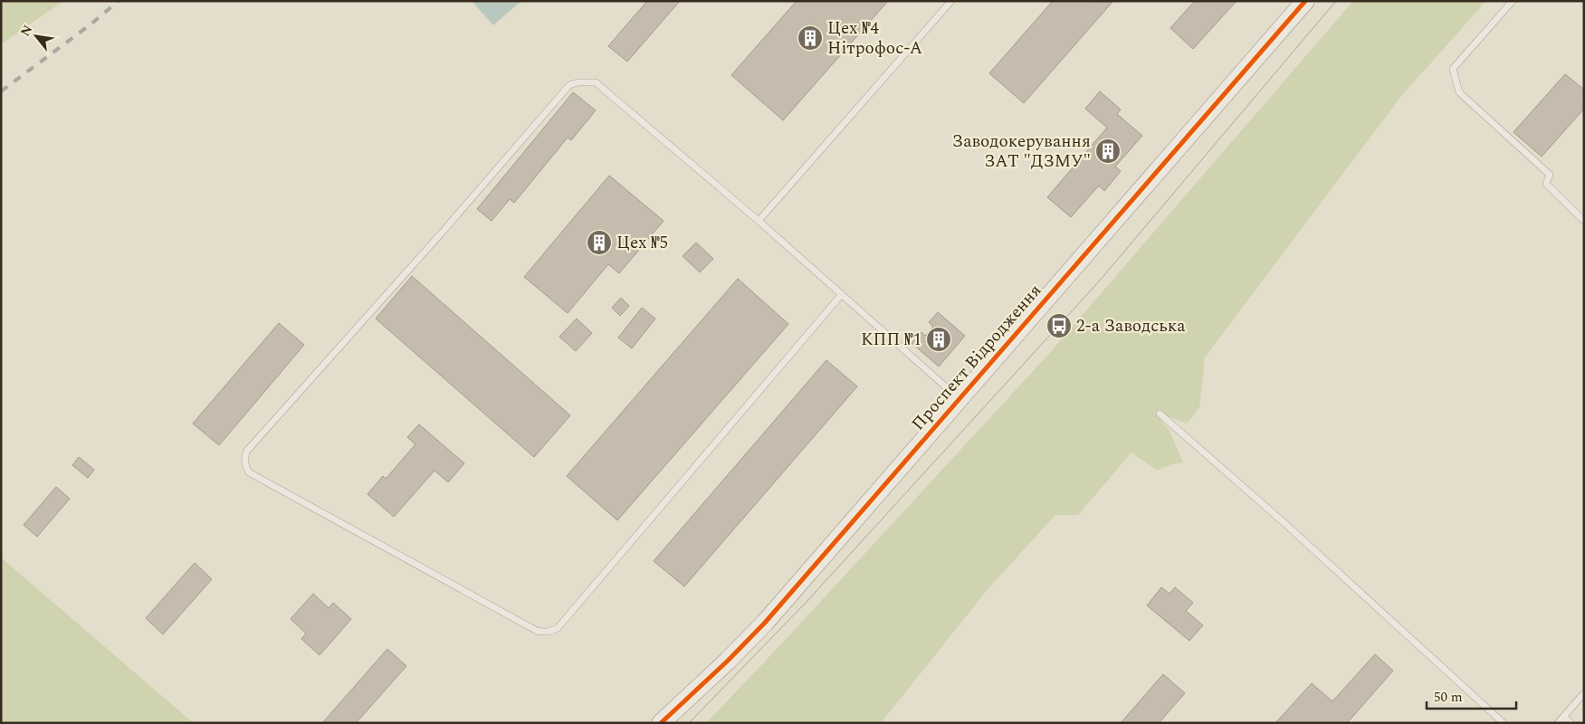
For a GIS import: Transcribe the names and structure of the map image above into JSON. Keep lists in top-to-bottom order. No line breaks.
{"streets":{"street":["Проспект Відродження"]},"places":{"building":["Цех №4 Нітрофос-А","Заводокерування ЗАТ \"ДЗМУ\"","Цех №5","КПП №1"],"bus stop":["2-а Заводська"]},"scale_bar":"50 m","north":"top left"}
